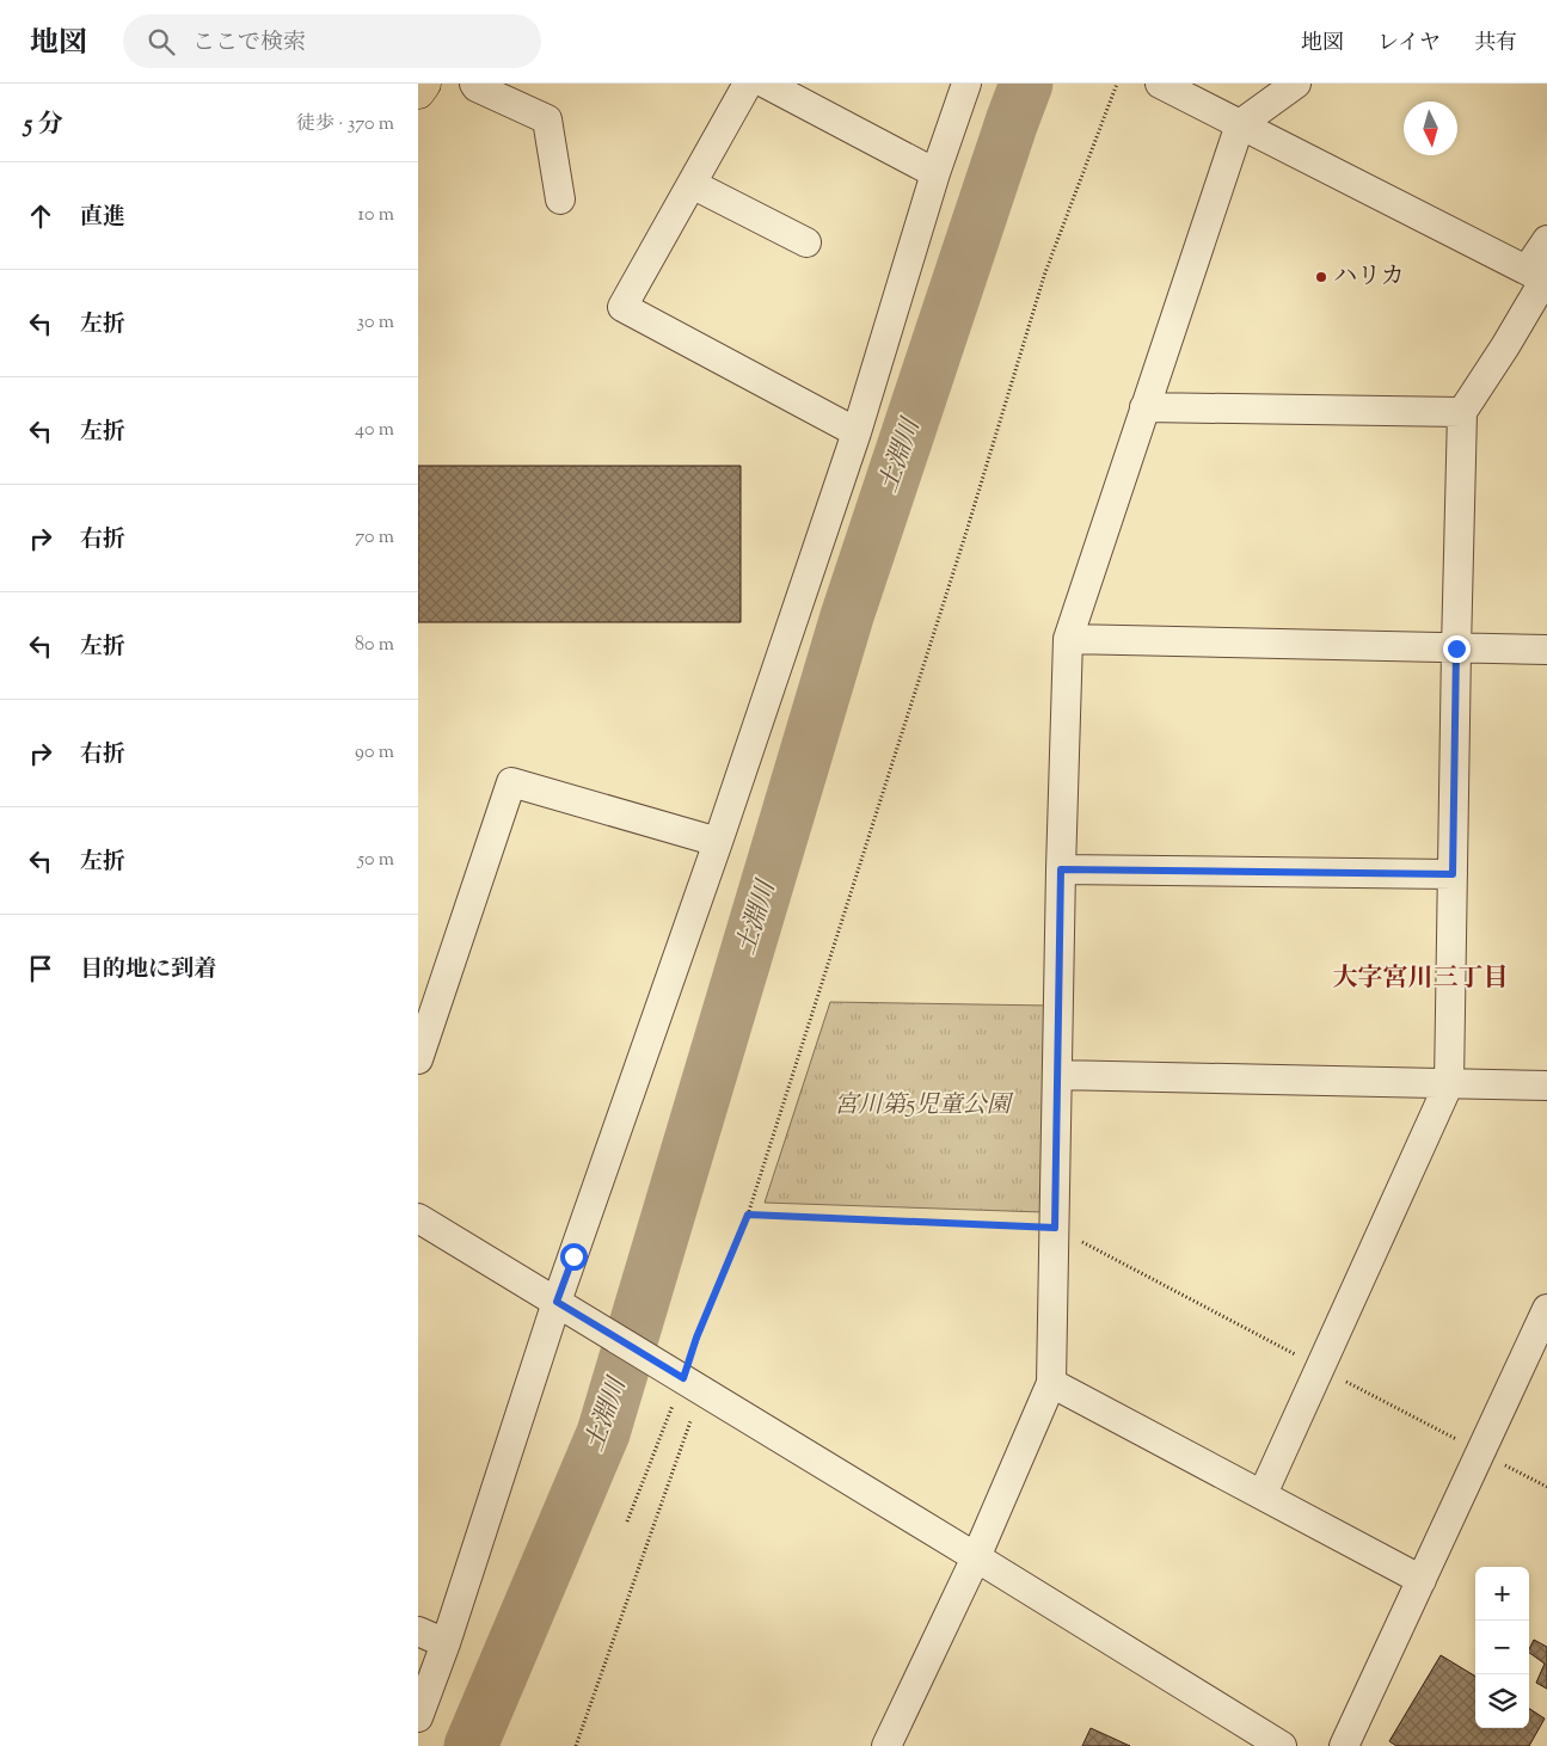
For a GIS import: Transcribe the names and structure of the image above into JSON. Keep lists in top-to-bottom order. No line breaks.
{"districts":["大字宮川三丁目"],"water":["土淵川"],"parks":["宮川第5児童公園"],"places":["ハリカ"],"north":"bottom","page":{"header":"地図","search":"ここで検索","nav":["地図","レイヤ","共有"],"heading":["5 分","徒歩 · 370 m"],"list":[["直進","10 m"],["左折","30 m"],["左折","40 m"],["右折","70 m"],["左折","80 m"],["右折","90 m"],["左折","50 m"],"目的地に到着"],"map_buttons":["+","−"]}}
